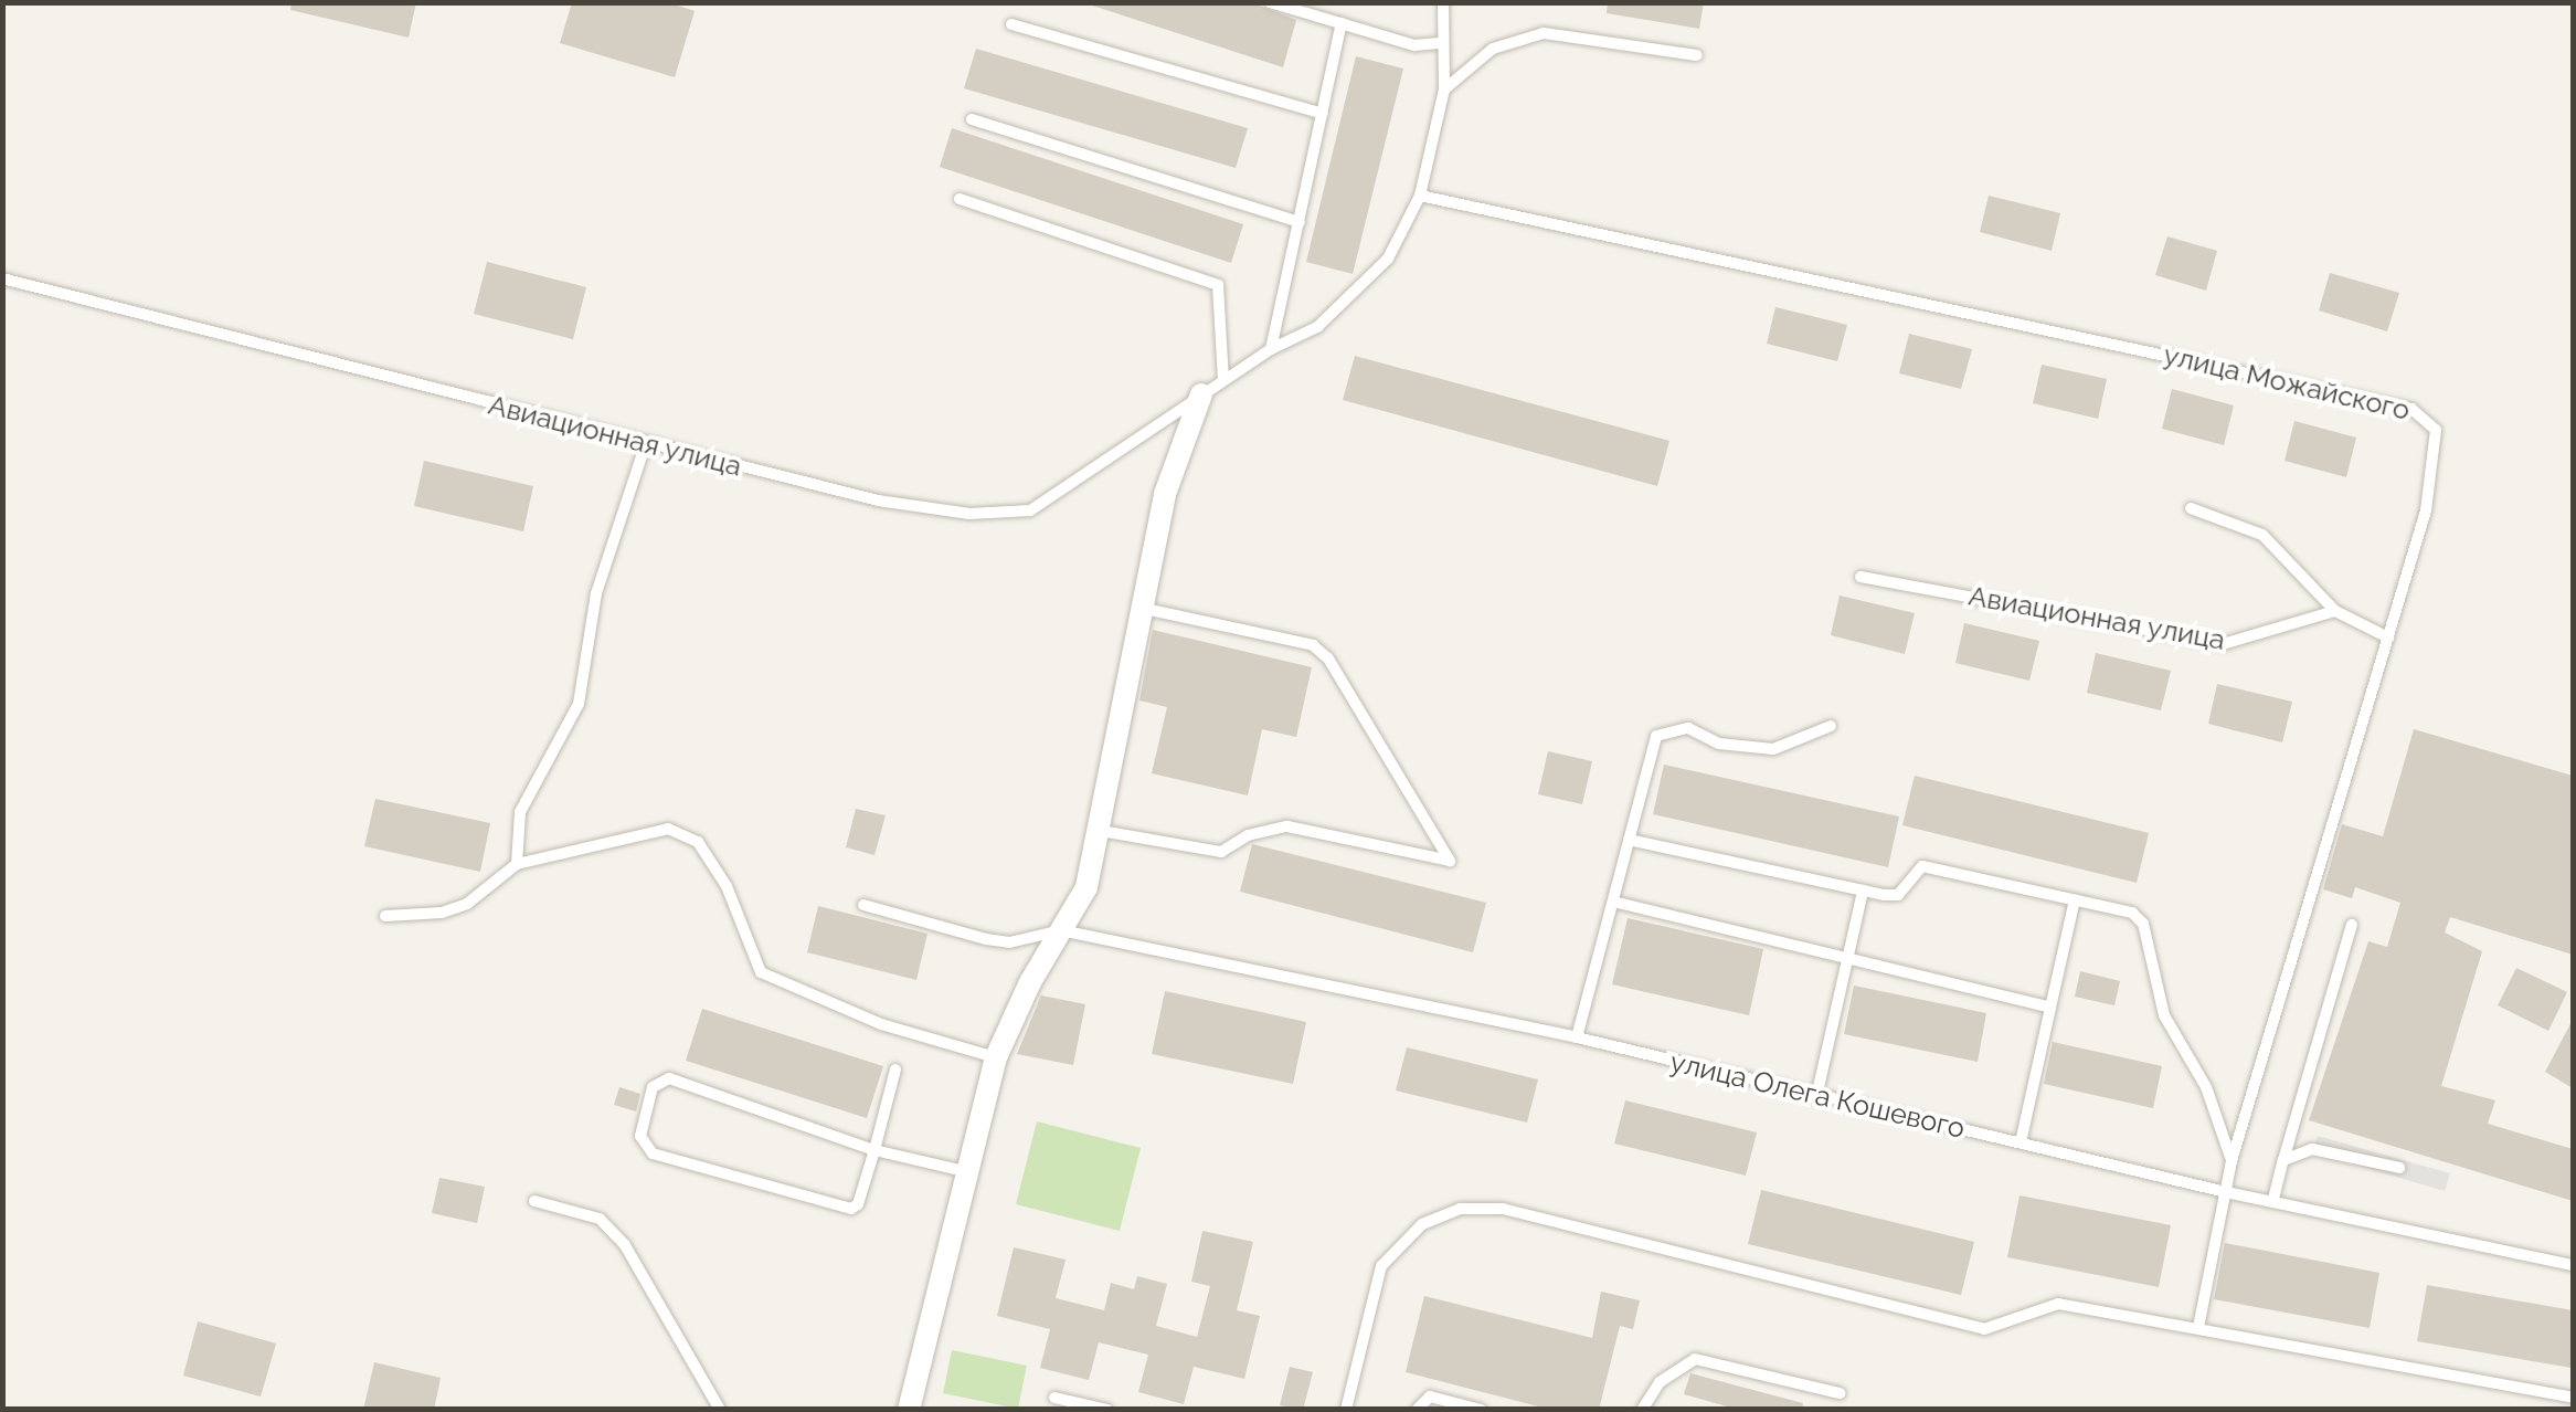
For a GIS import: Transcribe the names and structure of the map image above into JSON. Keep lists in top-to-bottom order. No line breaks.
{"streets":{"lane":["улица Можайского","Авиационная улица","улица Олега Кошевого"]},"crossings":[["улица Можайского","Авиационная улица"],["улица Можайского","улица Олега Кошевого"]]}
